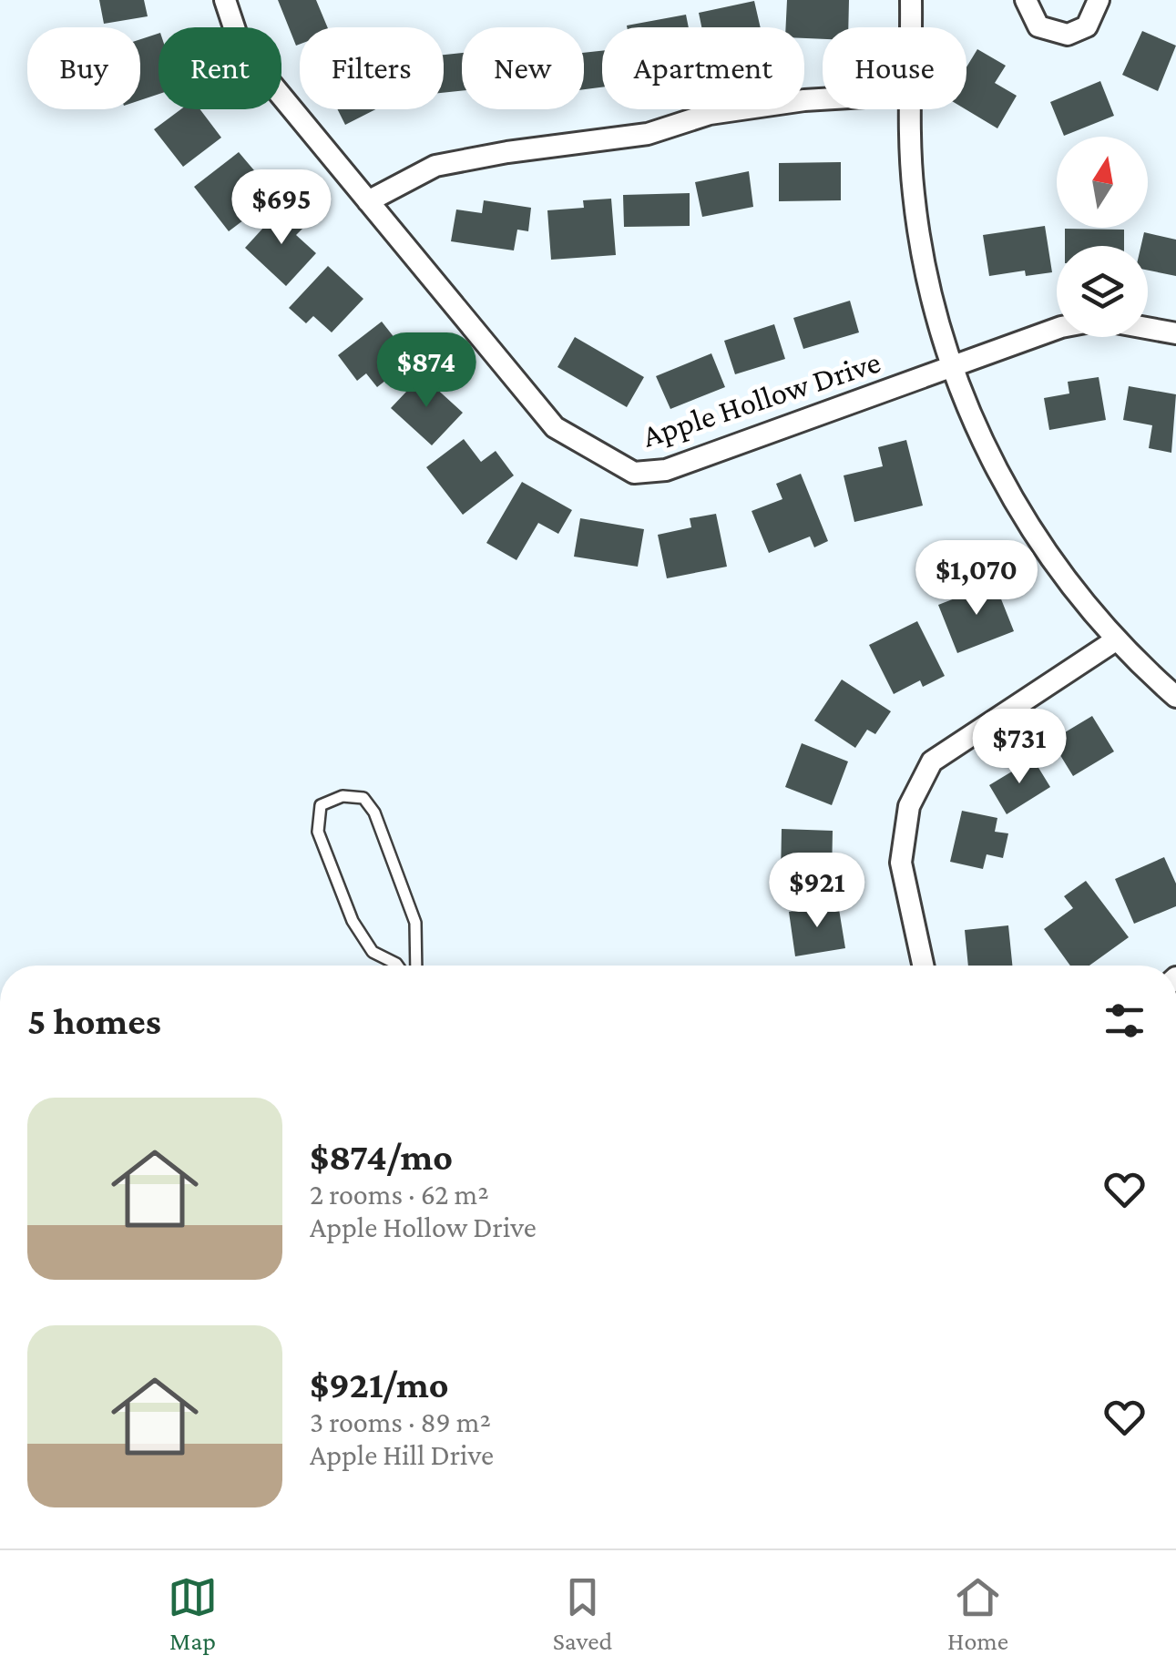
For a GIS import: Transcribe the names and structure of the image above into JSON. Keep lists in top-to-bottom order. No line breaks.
{"streets":{"street":["Apple Hollow Drive"]},"north":"top","page":{"chip":["Buy","Rent","Filters","New","Apartment","House"],"price":["$695","$874","$1,070","$731","$921"],"heading":"5 homes","list":[{"name":"$874/mo","note":"2 rooms · 62 m² · Apple Hollow Drive"},{"name":"$921/mo","note":"3 rooms · 89 m² · Apple Hill Drive"}],"tabs":["Map","Saved","Home"]}}
